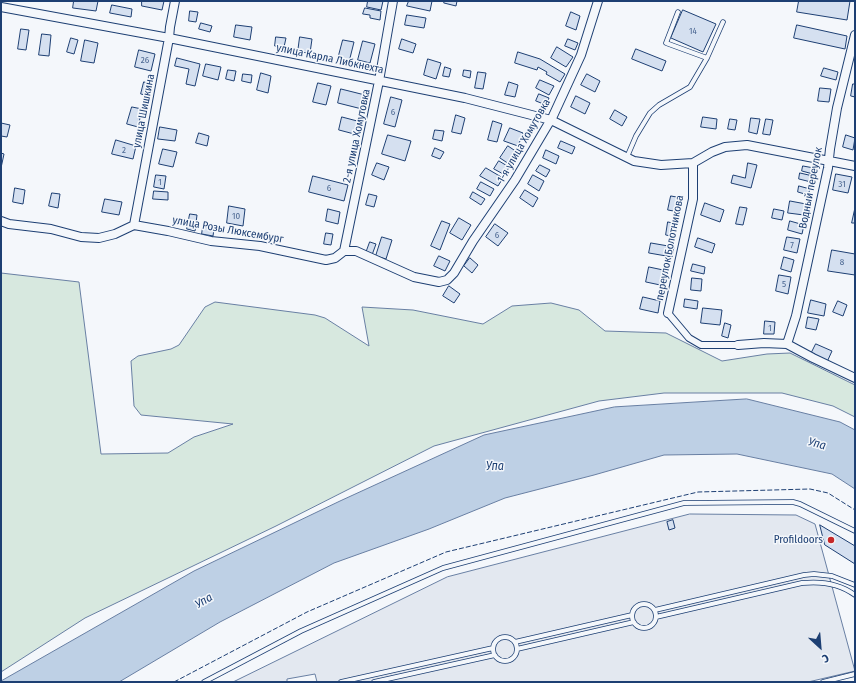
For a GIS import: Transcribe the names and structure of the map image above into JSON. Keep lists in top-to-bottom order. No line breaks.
{"streets":{"street":["улица Карла Либкнехта","улица Шишкина","2-я улица Хомутовка","1-я улица Хомутовка","Водный переулок","улица Розы Люксембург","переулок Болотникова"]},"crossings":[["улица Карла Либкнехта","улица Шишкина"],["улица Карла Либкнехта","2-я улица Хомутовка"],["улица Карла Либкнехта","1-я улица Хомутовка"],["улица Карла Либкнехта","переулок Болотникова"],["улица Шишкина","улица Розы Люксембург"],["2-я улица Хомутовка","1-я улица Хомутовка"],["2-я улица Хомутовка","улица Розы Люксембург"],["1-я улица Хомутовка","улица Розы Люксембург"]],"water":["Упа"],"places":["Profildoors"],"house_numbers":["14","26","6","2","1","31","6","10","6","7","8","5","1"],"north":"bottom right"}
